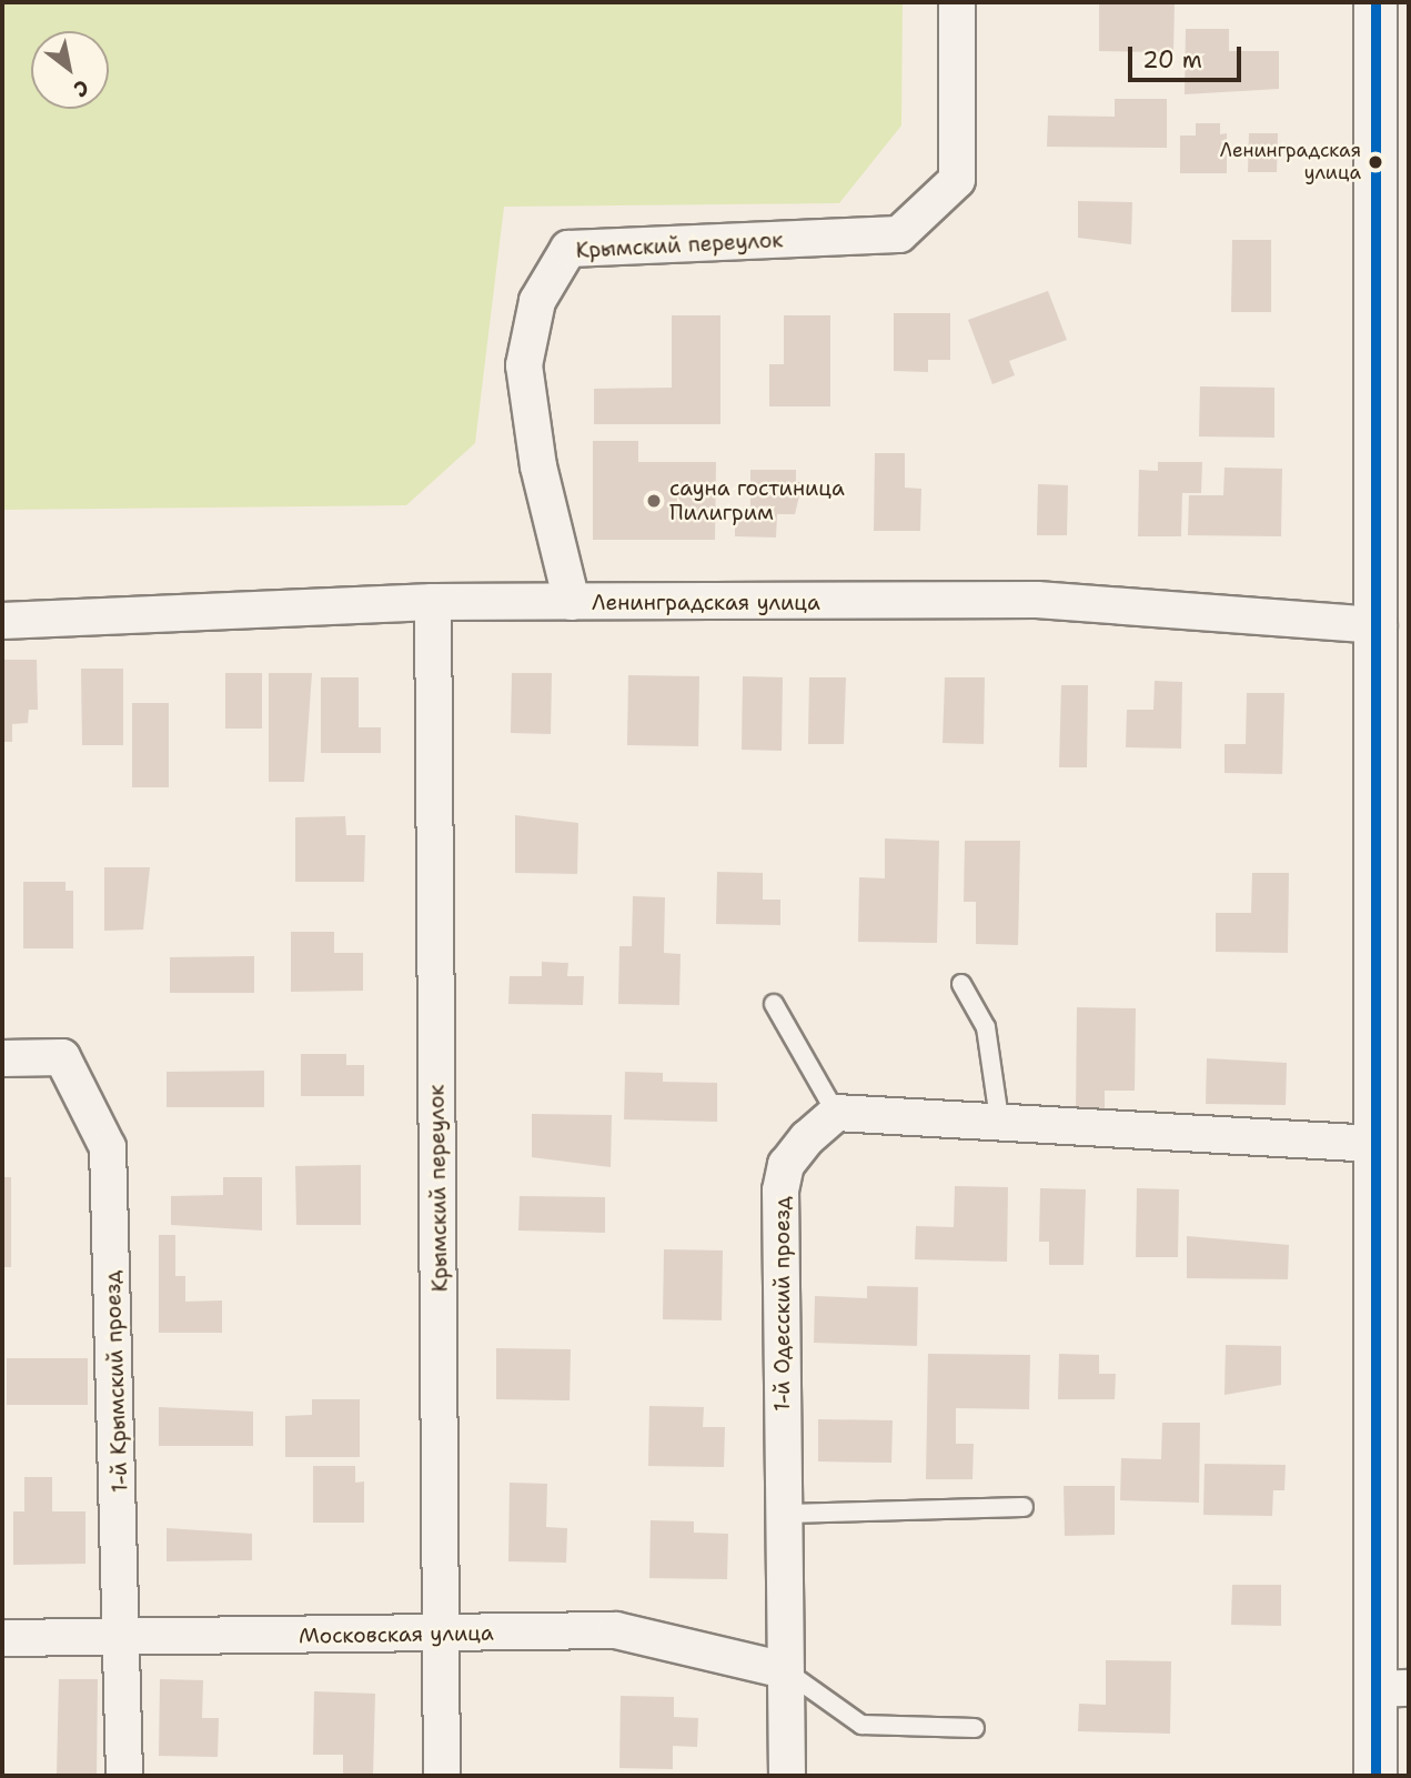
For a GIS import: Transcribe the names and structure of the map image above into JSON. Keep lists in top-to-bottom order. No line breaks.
{"streets":{"street":["Крымский переулок","Ленинградская улица","1-й Одесский проезд","1-й Крымский проезд","Московская улица"]},"crossings":[["Крымский переулок","Ленинградская улица"],["Крымский переулок","Московская улица"],["1-й Одесский проезд","Московская улица"],["1-й Крымский проезд","Московская улица"]],"places":["Ленинградская улица","сауна гостиница Пилигрим"],"scale_bar":"20 m","north":"bottom right"}
